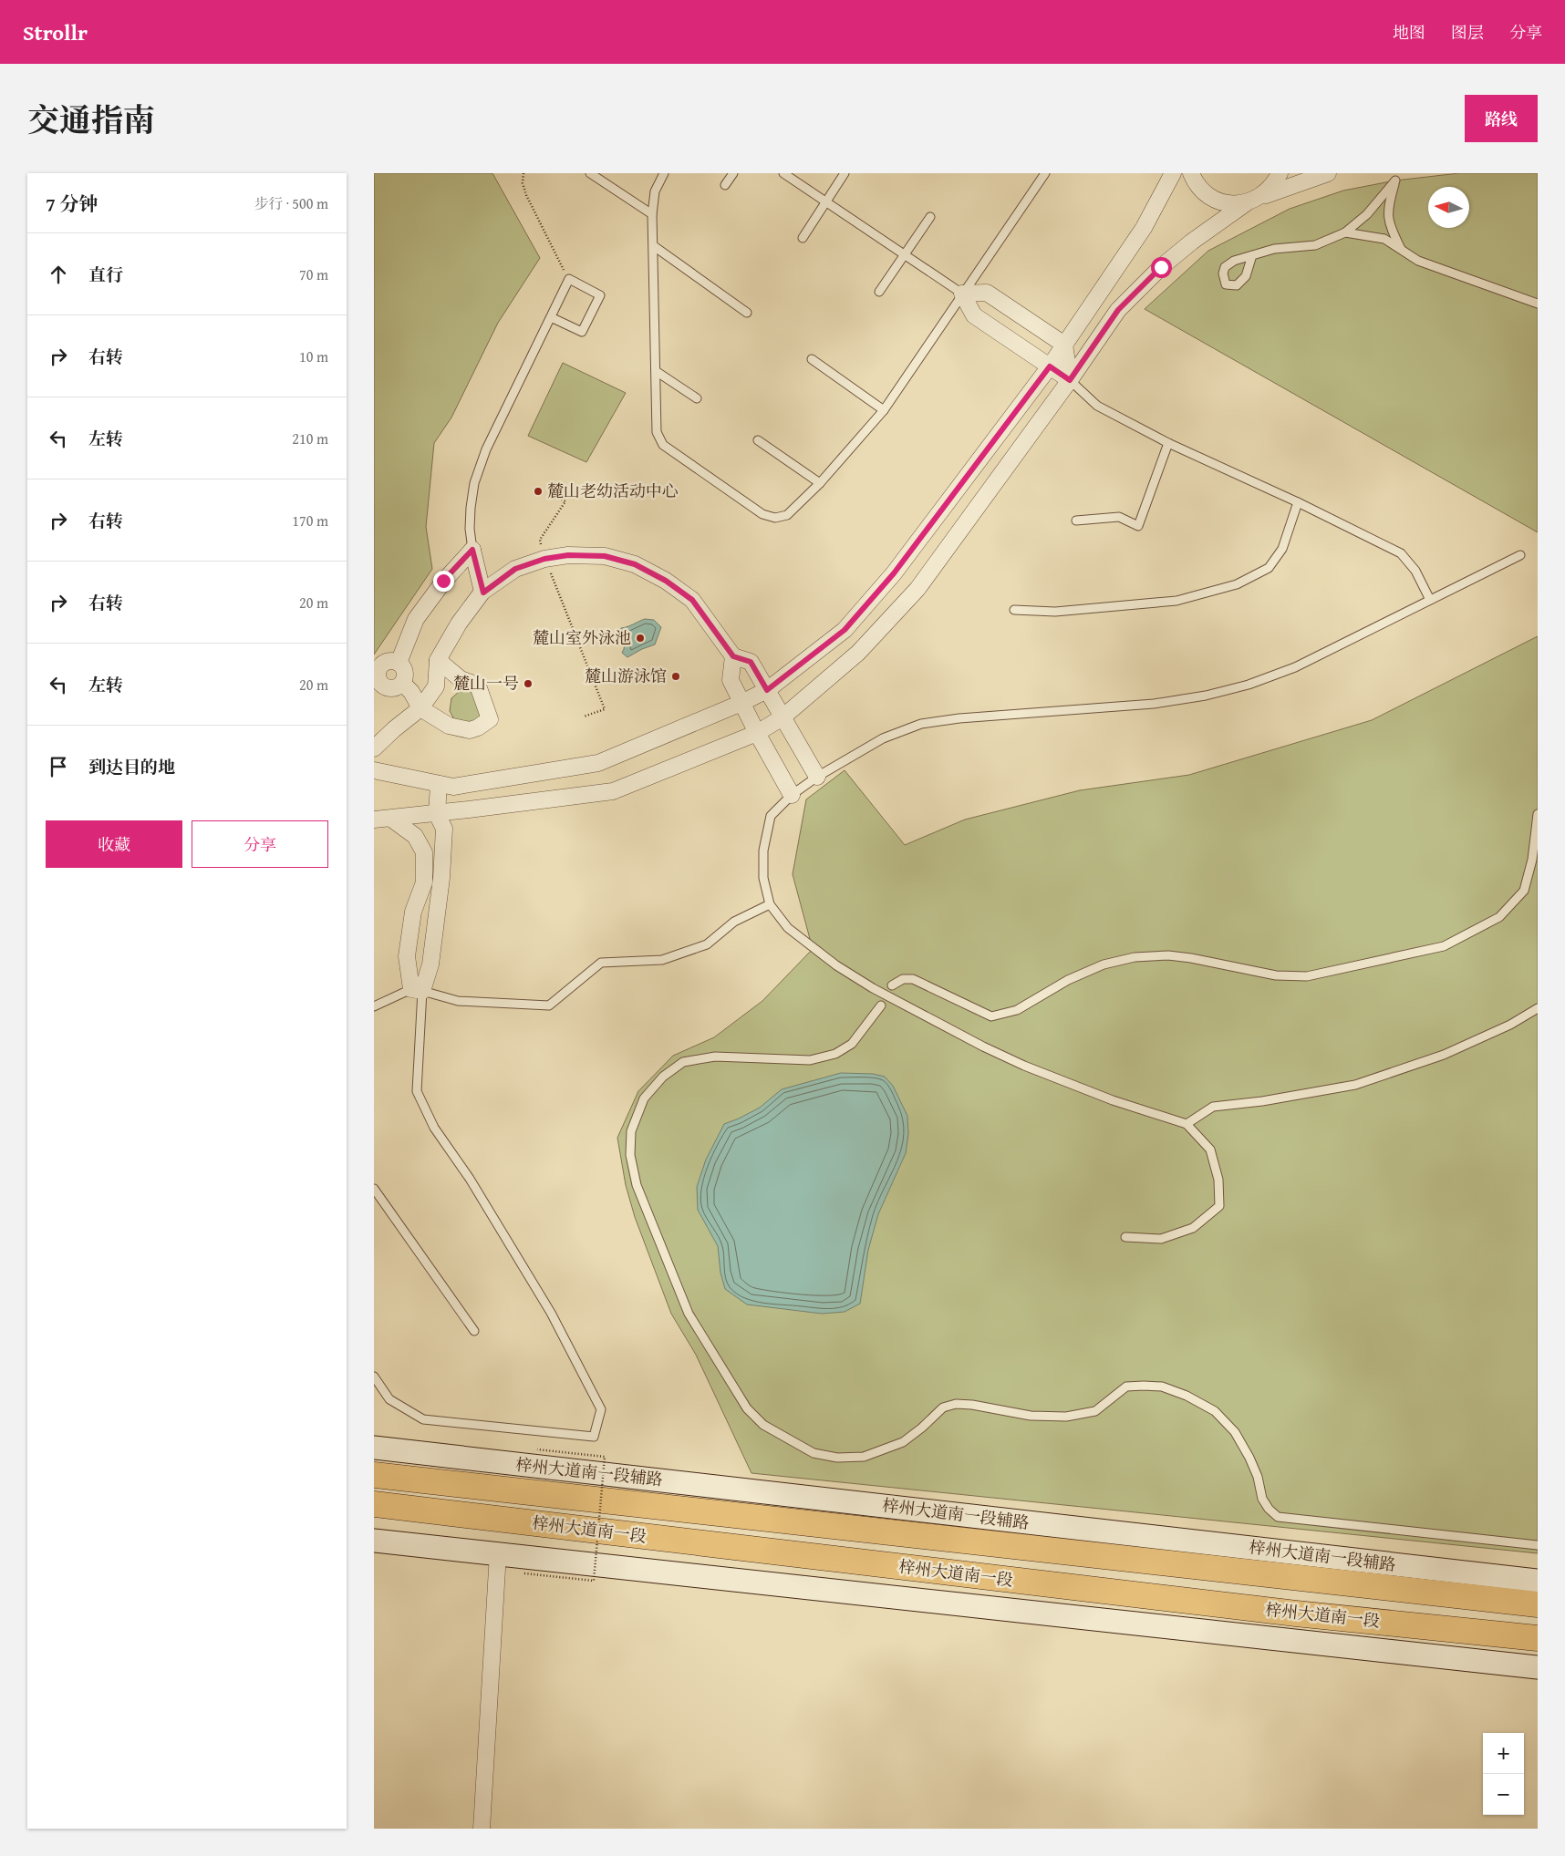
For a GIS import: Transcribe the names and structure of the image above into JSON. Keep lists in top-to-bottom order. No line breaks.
{"streets":{"highway":["梓州大道南一段"],"main road":["梓州大道南一段辅路"]},"places":["麓山老幼活动中心","麓山室外泳池","麓山游泳馆","麓山一号"],"north":"left","page":{"header":"Strollr","nav":["地图","图层","分享"],"title":"交通指南","buttons":["路线",["收藏","分享"]],"heading":["7 分钟","步行 · 500 m"],"list":[["直行","70 m"],["右转","10 m"],["左转","210 m"],["右转","170 m"],["右转","20 m"],["左转","20 m"],"到达目的地"],"map_buttons":["+","−"]}}
